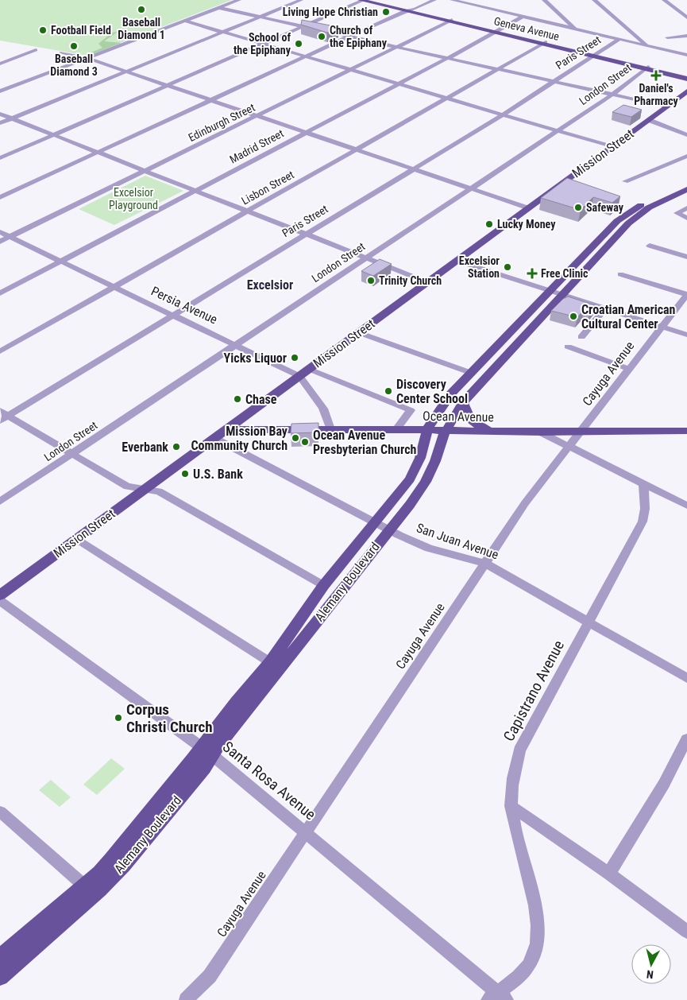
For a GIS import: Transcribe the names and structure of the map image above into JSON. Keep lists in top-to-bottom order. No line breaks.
{"streets":{"main road":["Geneva Avenue","Mission Street","Ocean Avenue","Alemany Boulevard"],"street":["Paris Street","London Street","Edinburgh Street","Madrid Street","Lisbon Street","Persia Avenue","Cayuga Avenue","San Juan Avenue","Capistrano Avenue","Santa Rosa Avenue"]},"crossings":[["Geneva Avenue","Paris Street"],["Geneva Avenue","London Street"],["Geneva Avenue","Edinburgh Street"],["Geneva Avenue","Madrid Street"],["Geneva Avenue","Lisbon Street"],["Paris Street","Persia Avenue"],["London Street","Persia Avenue"],["Edinburgh Street","Persia Avenue"],["Madrid Street","Persia Avenue"],["Mission Street","Persia Avenue"],["Mission Street","Ocean Avenue"],["Mission Street","San Juan Avenue"],["Lisbon Street","Persia Avenue"],["Persia Avenue","Ocean Avenue"],["Cayuga Avenue","Ocean Avenue"],["Cayuga Avenue","San Juan Avenue"],["Cayuga Avenue","Santa Rosa Avenue"],["Ocean Avenue","Alemany Boulevard"],["San Juan Avenue","Alemany Boulevard"],["San Juan Avenue","Capistrano Avenue"],["Alemany Boulevard","Santa Rosa Avenue"],["Capistrano Avenue","Santa Rosa Avenue"]],"districts":["Excelsior"],"parks":["Excelsior Playground"],"places":{"other":["Baseball Diamond 1","Living Hope Christian","Football Field","Church of the Epiphany","School of the Epiphany","Baseball Diamond 3","Safeway","Lucky Money","Excelsior Station","Trinity Church","Croatian American Cultural Center","Yicks Liquor","Discovery Center School","Chase","Mission Bay Community Church","Ocean Avenue Presbyterian Church","Everbank","U.S. Bank","Corpus Christi Church"],"health":["Daniel's Pharmacy","Free Clinic"]},"north":"bottom"}
